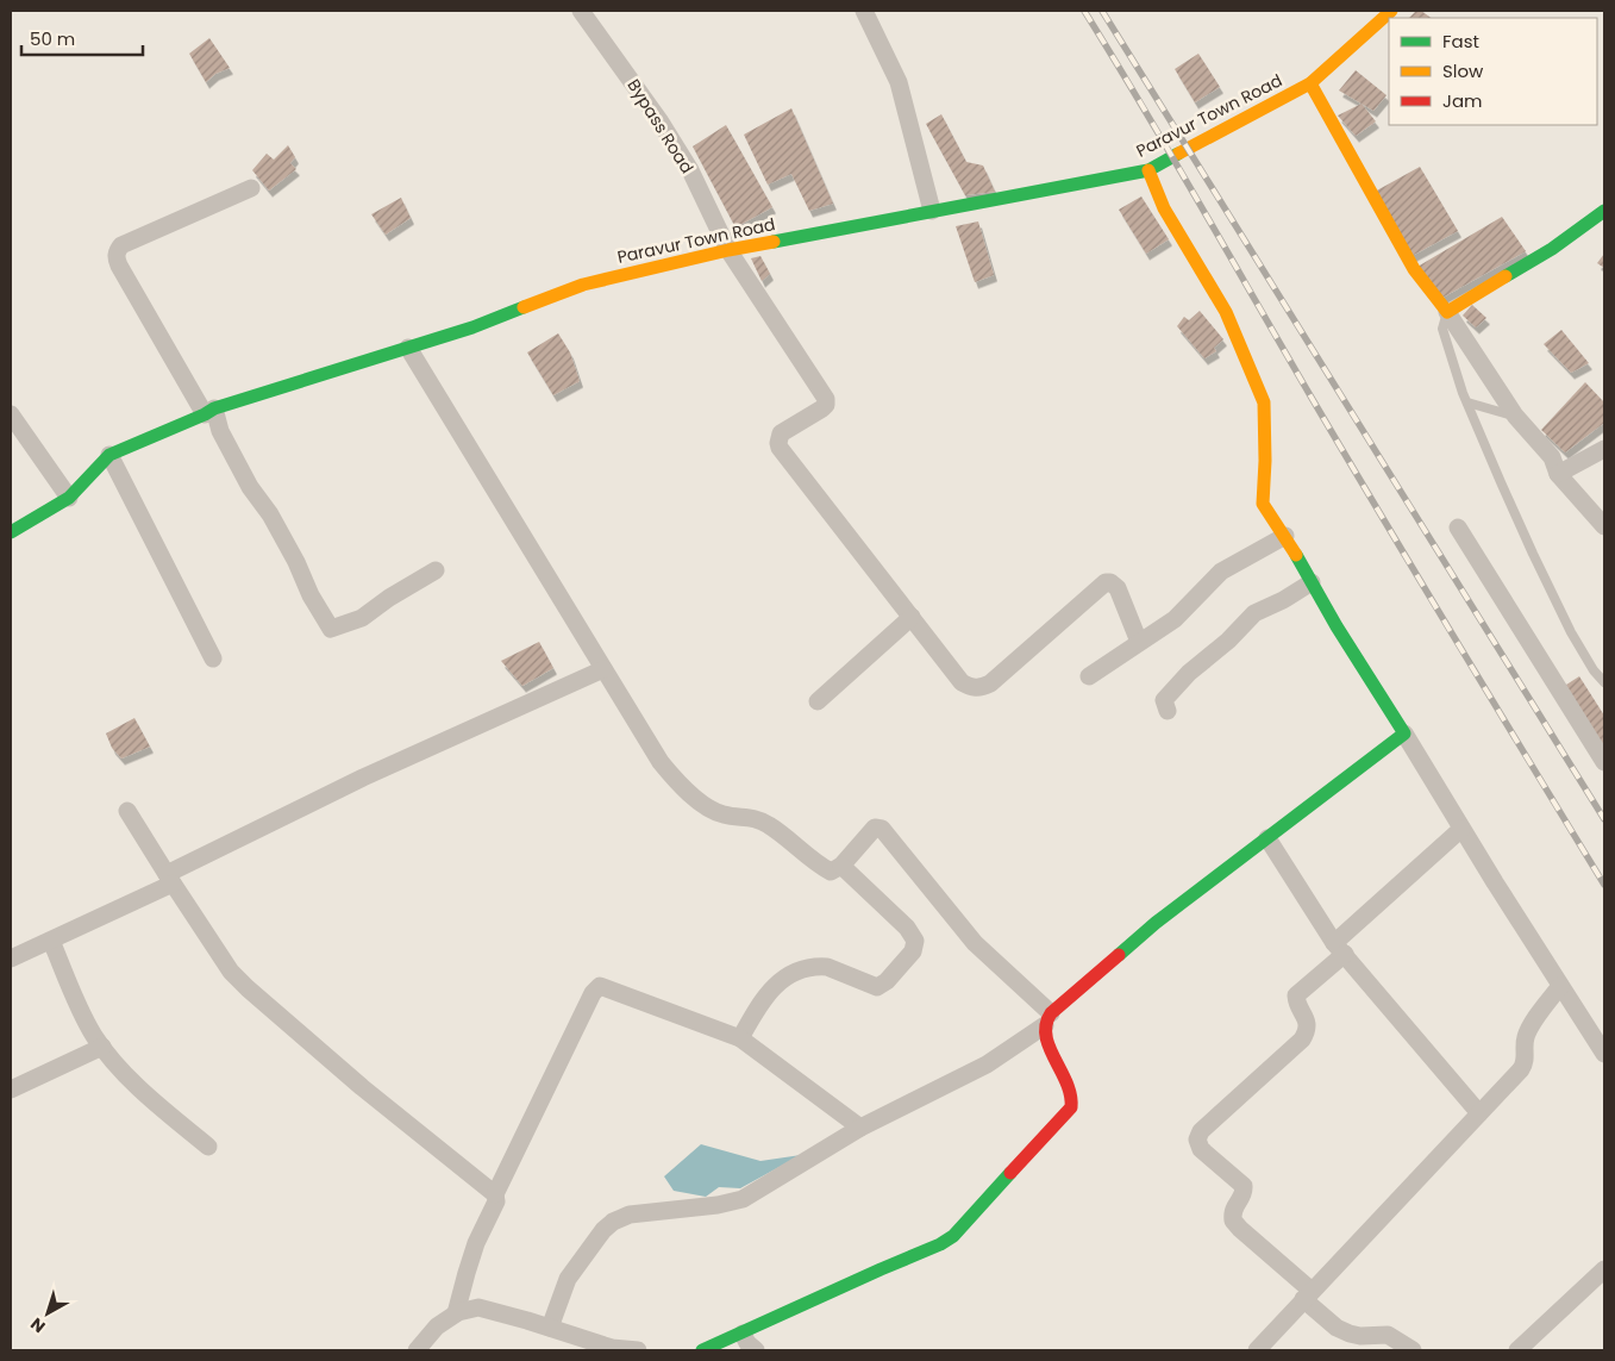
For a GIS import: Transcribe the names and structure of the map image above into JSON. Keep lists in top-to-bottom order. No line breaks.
{"streets":{"street":["Paravur Town Road","Bypass Road"]},"crossings":[["Paravur Town Road","Bypass Road"]],"legend":["Fast","Slow","Jam"],"scale_bar":"50 m","north":"bottom left"}
